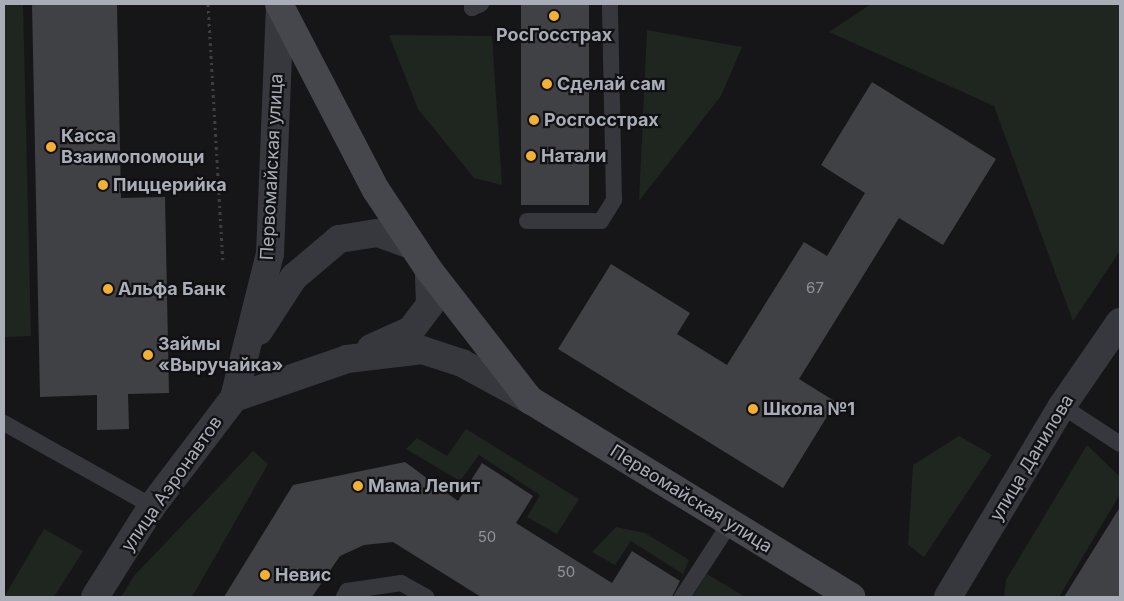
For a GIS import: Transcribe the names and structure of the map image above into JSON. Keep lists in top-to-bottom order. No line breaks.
{"streets":{"main road":["Первомайская улица"],"street":["улица Данилова","улица Аэронавтов"]},"crossings":[["Первомайская улица","улица Аэронавтов"]],"places":["РосГосстрах","Сделай сам","Росгосстрах","Касса Взаимопомощи","Натали","Пиццерийка","Альфа Банк","Займы «Выручайка»","Школа №1","Мама Лепит","Невис"],"house_numbers":["67","50","50"]}
